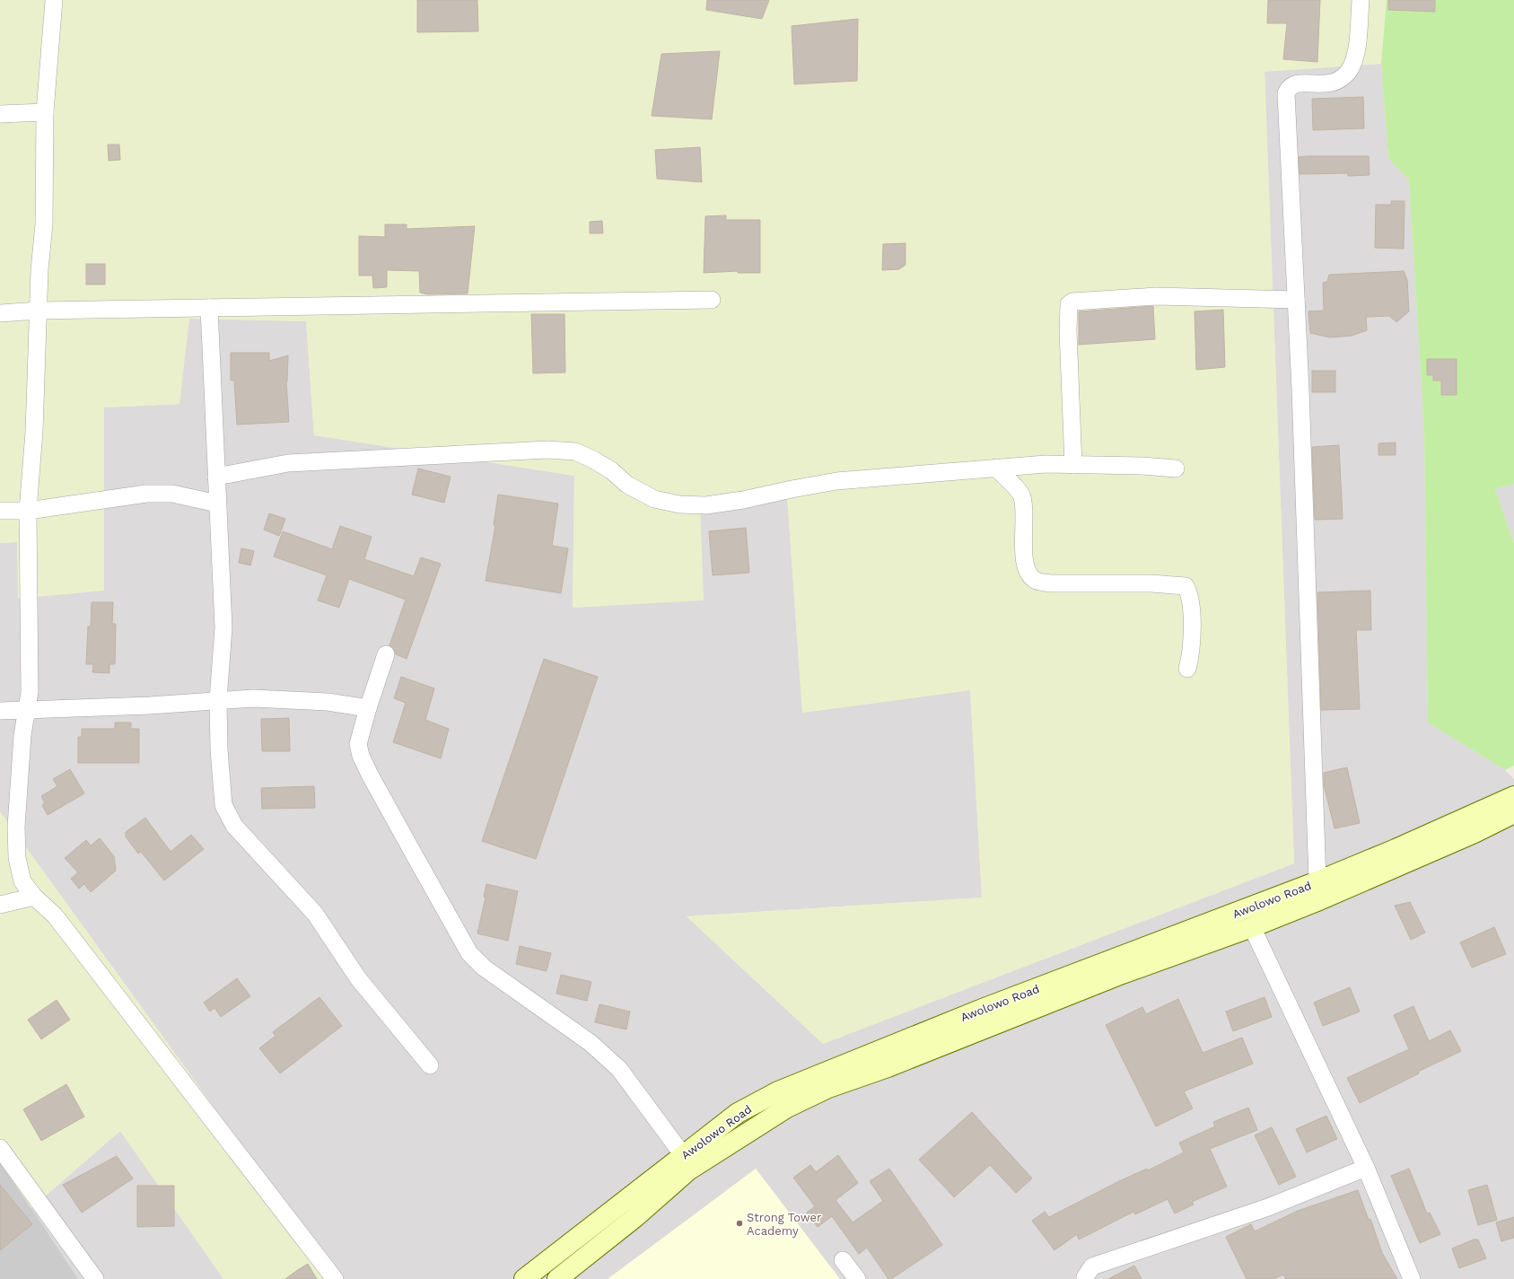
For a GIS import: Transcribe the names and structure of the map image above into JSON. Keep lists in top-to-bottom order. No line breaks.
{"streets":{"main road":["Awolowo Road"]},"places":["Strong Tower Academy"]}
